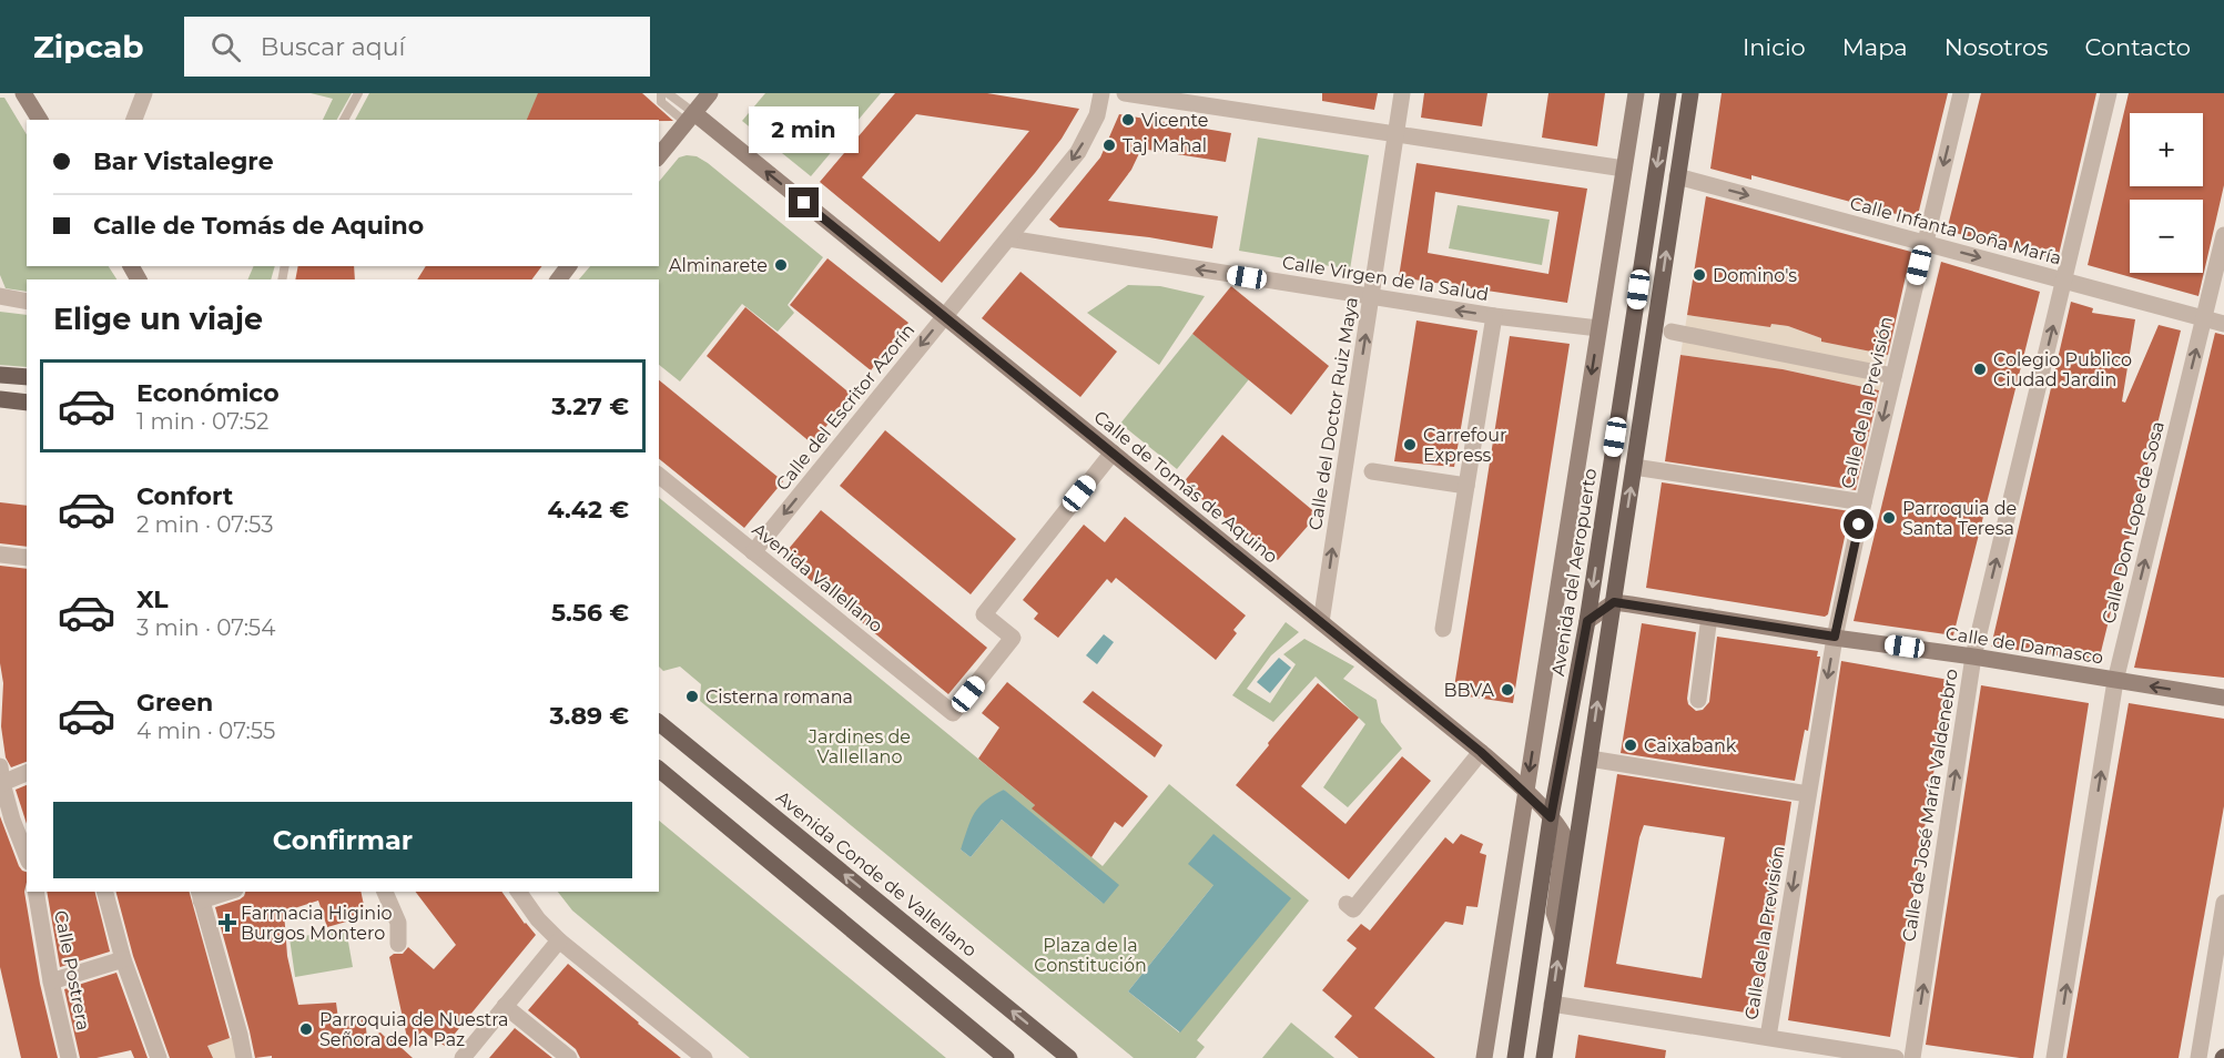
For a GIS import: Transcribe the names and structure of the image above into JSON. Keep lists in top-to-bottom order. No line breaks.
{"streets":{"main road":["Avenida del Aeropuerto","Avenida Conde de Vallellano"],"street":["Calle Infanta Doña María","Calle Virgen de la Salud","Calle de la Previsión","Calle del Escritor Azorín","Calle del Doctor Ruiz Maya","Calle de Tomás de Aquino","Calle Don Lope de Sosa","Avenida Vallellano","Calle de Damasco","Calle de José María Valdenebro","Calle Postrera"]},"crossings":[["Calle Infanta Doña María","Calle de la Previsión"],["Calle Infanta Doña María","Calle Don Lope de Sosa"],["Calle Infanta Doña María","Calle de José María Valdenebro"],["Calle Virgen de la Salud","Calle del Escritor Azorín"],["Calle Virgen de la Salud","Calle del Doctor Ruiz Maya"],["Calle Virgen de la Salud","Avenida del Aeropuerto"],["Calle de la Previsión","Calle de Damasco"],["Calle del Escritor Azorín","Calle de Tomás de Aquino"],["Calle del Escritor Azorín","Avenida Vallellano"],["Calle del Doctor Ruiz Maya","Calle de Tomás de Aquino"],["Calle de Tomás de Aquino","Avenida del Aeropuerto"],["Calle de Tomás de Aquino","Avenida Vallellano"],["Calle Don Lope de Sosa","Calle de Damasco"],["Calle de Damasco","Calle de José María Valdenebro"]],"one_way":["Calle Virgen de la Salud","Calle de la Previsión","Calle del Escritor Azorín","Calle Don Lope de Sosa","Calle de José María Valdenebro"],"parks":["Jardines de Vallellano","Plaza de la Constitución"],"places":{"other":["Vicente","Taj Mahal","Alminarete","Domino's","Colegio Publico Ciudad Jardin","Carrefour Express","Parroquia de Santa Teresa","BBVA","Cisterna romana","Caixabank","Parroquia de Nuestra Señora de la Paz"],"health":["Farmacia Higinio Burgos Montero"]},"page":{"header":"Zipcab","search":"Buscar aquí","nav":["Inicio","Mapa","Nosotros","Contacto"],"bubble":"2 min","map_buttons":["+","−"],"banner":["Bar Vistalegre","Calle de Tomás de Aquino"],"heading":"Elige un viaje","list":[{"name":"Económico","note":"1 min · 07:52","value":"3.27 €"},{"name":"Confort","note":"2 min · 07:53","value":"4.42 €"},{"name":"XL","note":"3 min · 07:54","value":"5.56 €"},{"name":"Green","note":"4 min · 07:55","value":"3.89 €"}],"buttons":"Confirmar"}}
